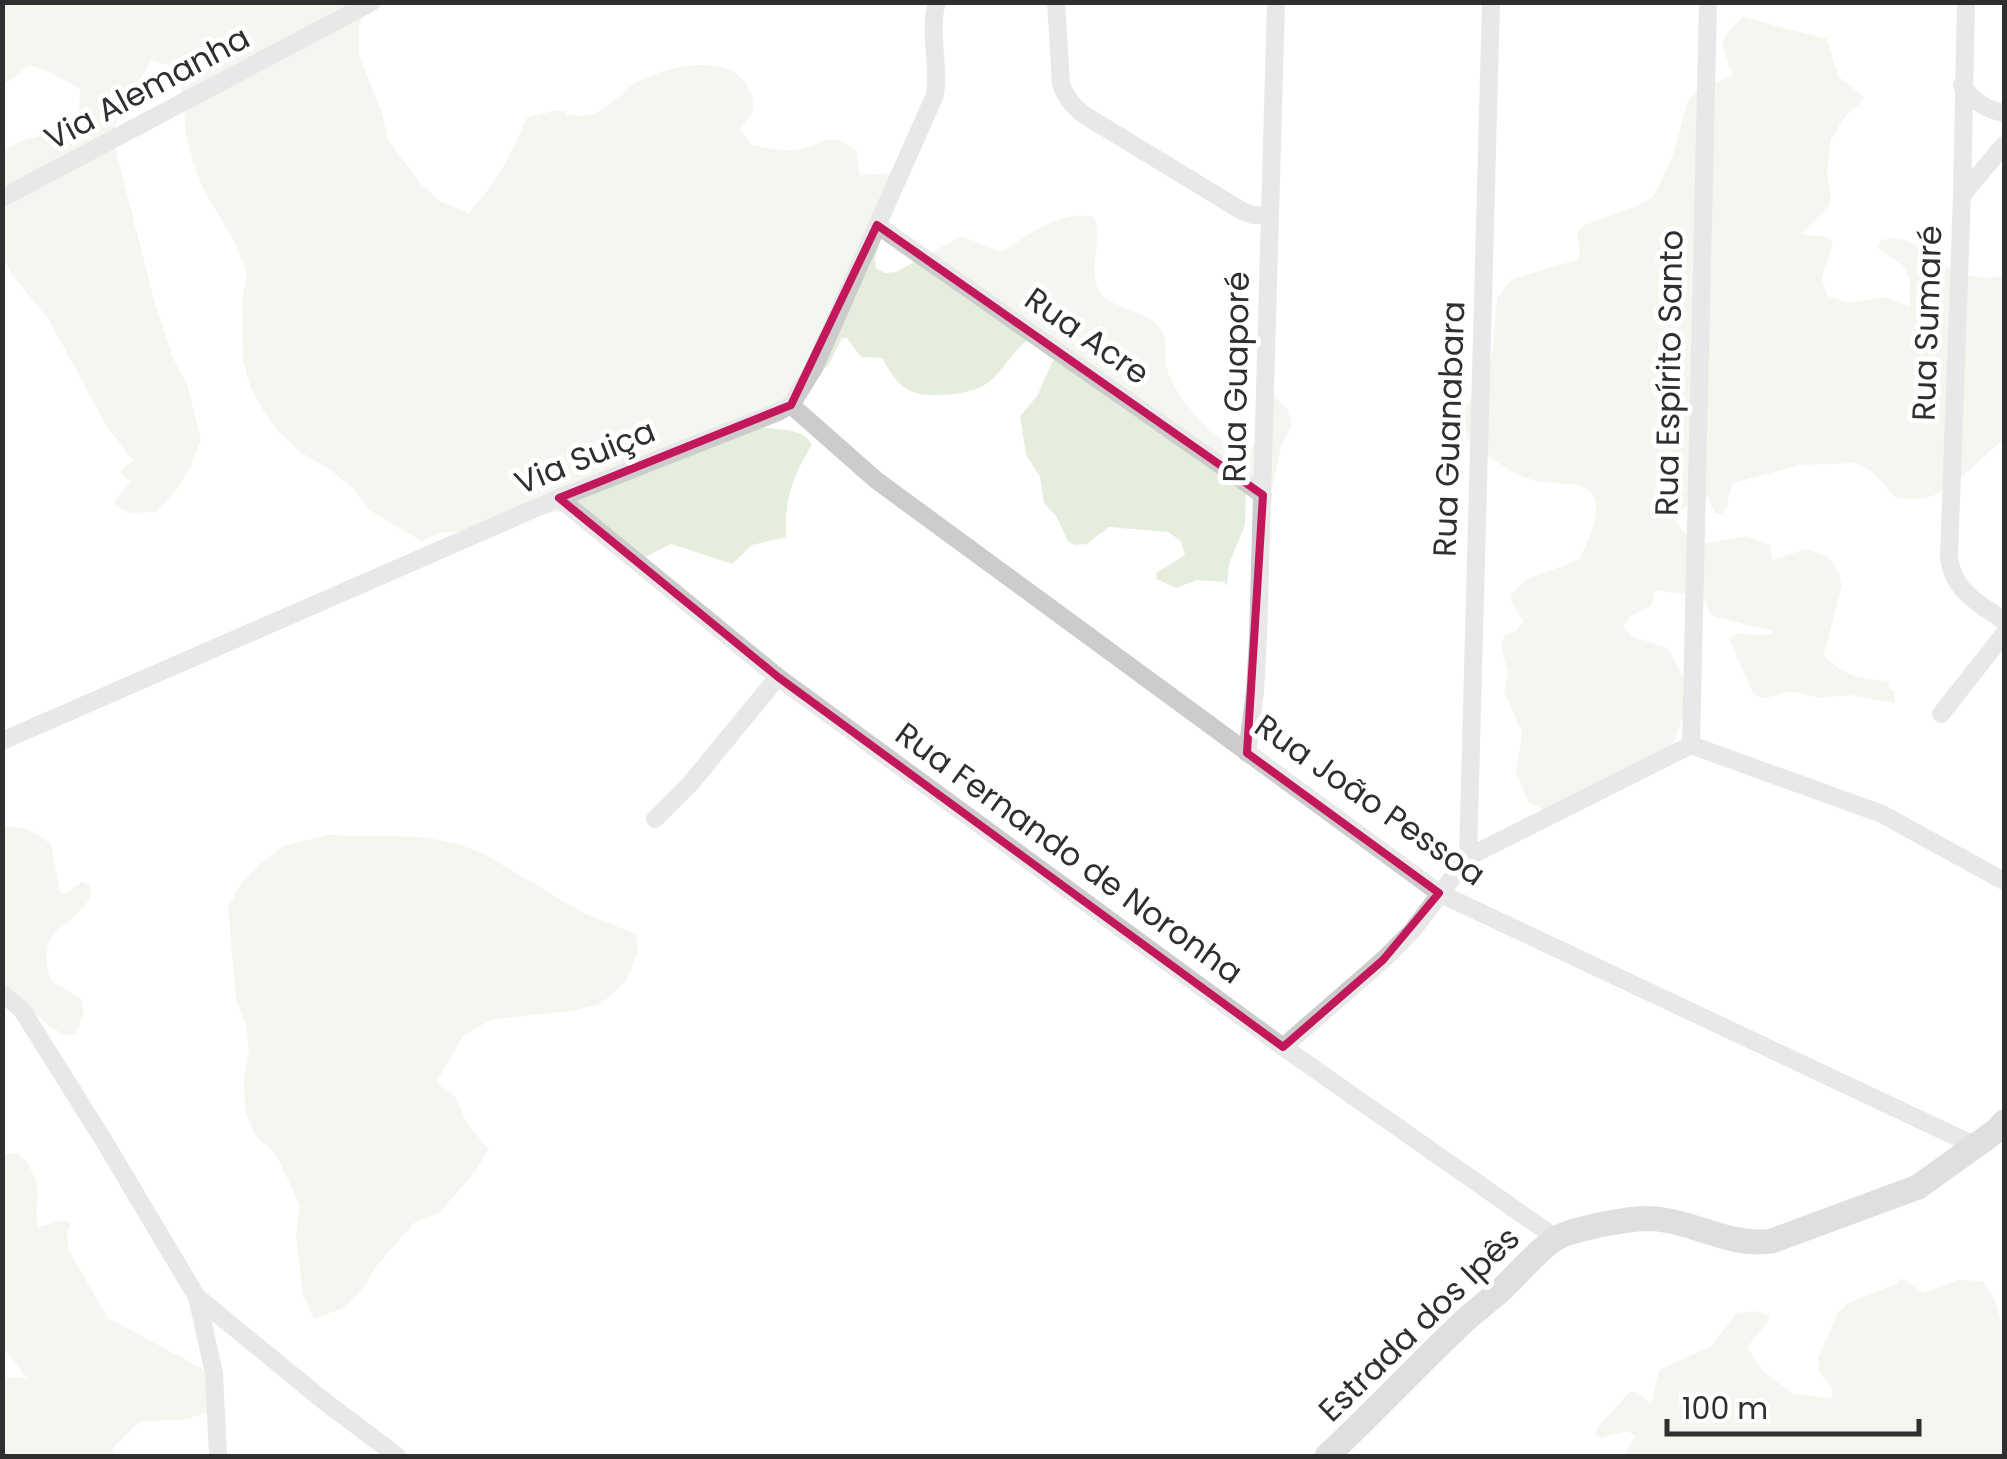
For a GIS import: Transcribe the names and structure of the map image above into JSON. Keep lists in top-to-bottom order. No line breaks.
{"streets":{"main road":["Estrada dos Ipês"],"street":["Via Alemanha","Rua Sumaré","Rua Acre","Rua Espírito Santo","Rua Guaporé","Rua Guanabara","Via Suiça","Rua João Pessoa","Rua Fernando de Noronha"]},"crossings":[["Rua Acre","Rua Guaporé"],["Rua Guaporé","Rua João Pessoa"],["Via Suiça","Rua João Pessoa"],["Via Suiça","Rua Fernando de Noronha"],["Rua Fernando de Noronha","Estrada dos Ipês"]],"scale_bar":"100 m"}
